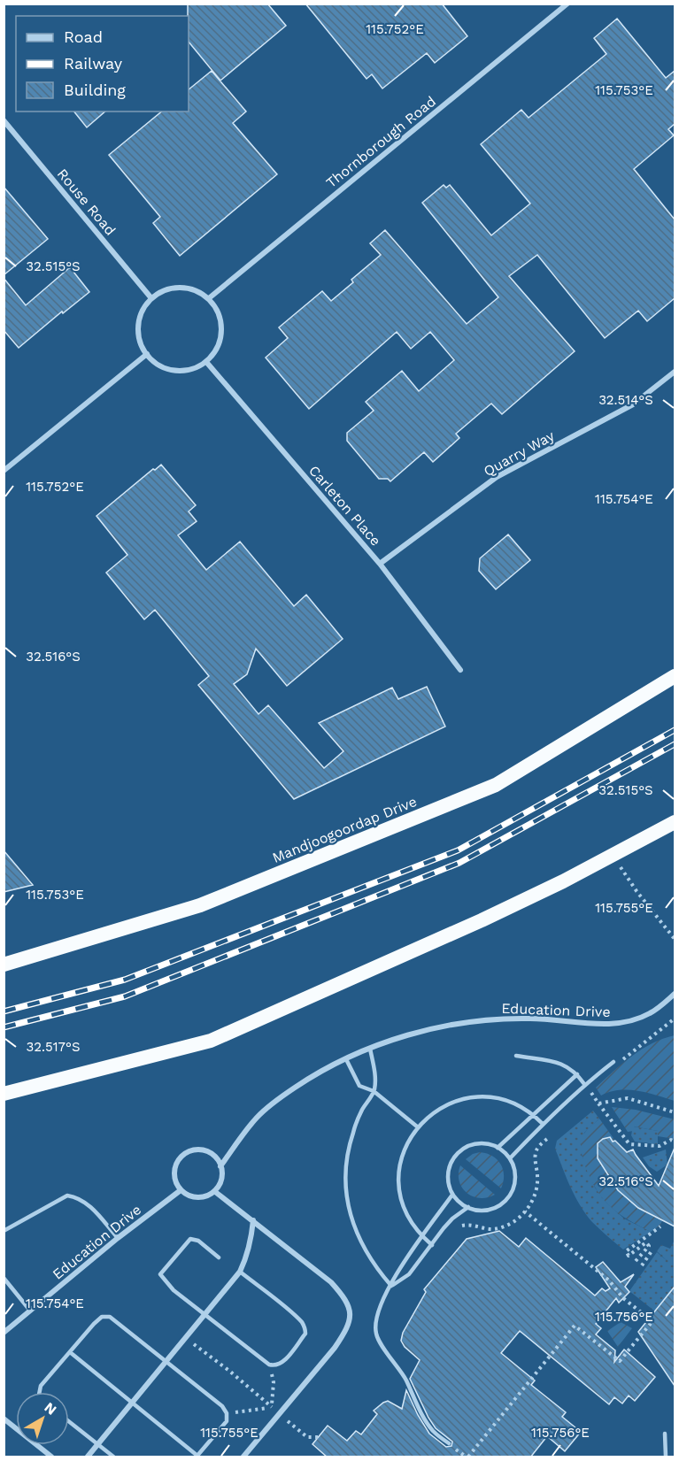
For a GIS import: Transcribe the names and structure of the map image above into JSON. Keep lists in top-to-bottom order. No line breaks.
{"streets":{"highway":["Mandjoogoordap Drive"],"street":["Thornborough Road","Rouse Road","Quarry Way","Carleton Place","Education Drive"]},"crossings":[["Thornborough Road","Rouse Road"],["Thornborough Road","Carleton Place"],["Rouse Road","Carleton Place"],["Quarry Way","Carleton Place"]],"legend":["Road","Railway","Building"],"north":"top right","coordinates":["115.752°E","115.753°E","32.515°S","32.514°S","115.754°E","32.516°S","115.755°E","32.517°S","115.756°E"]}
